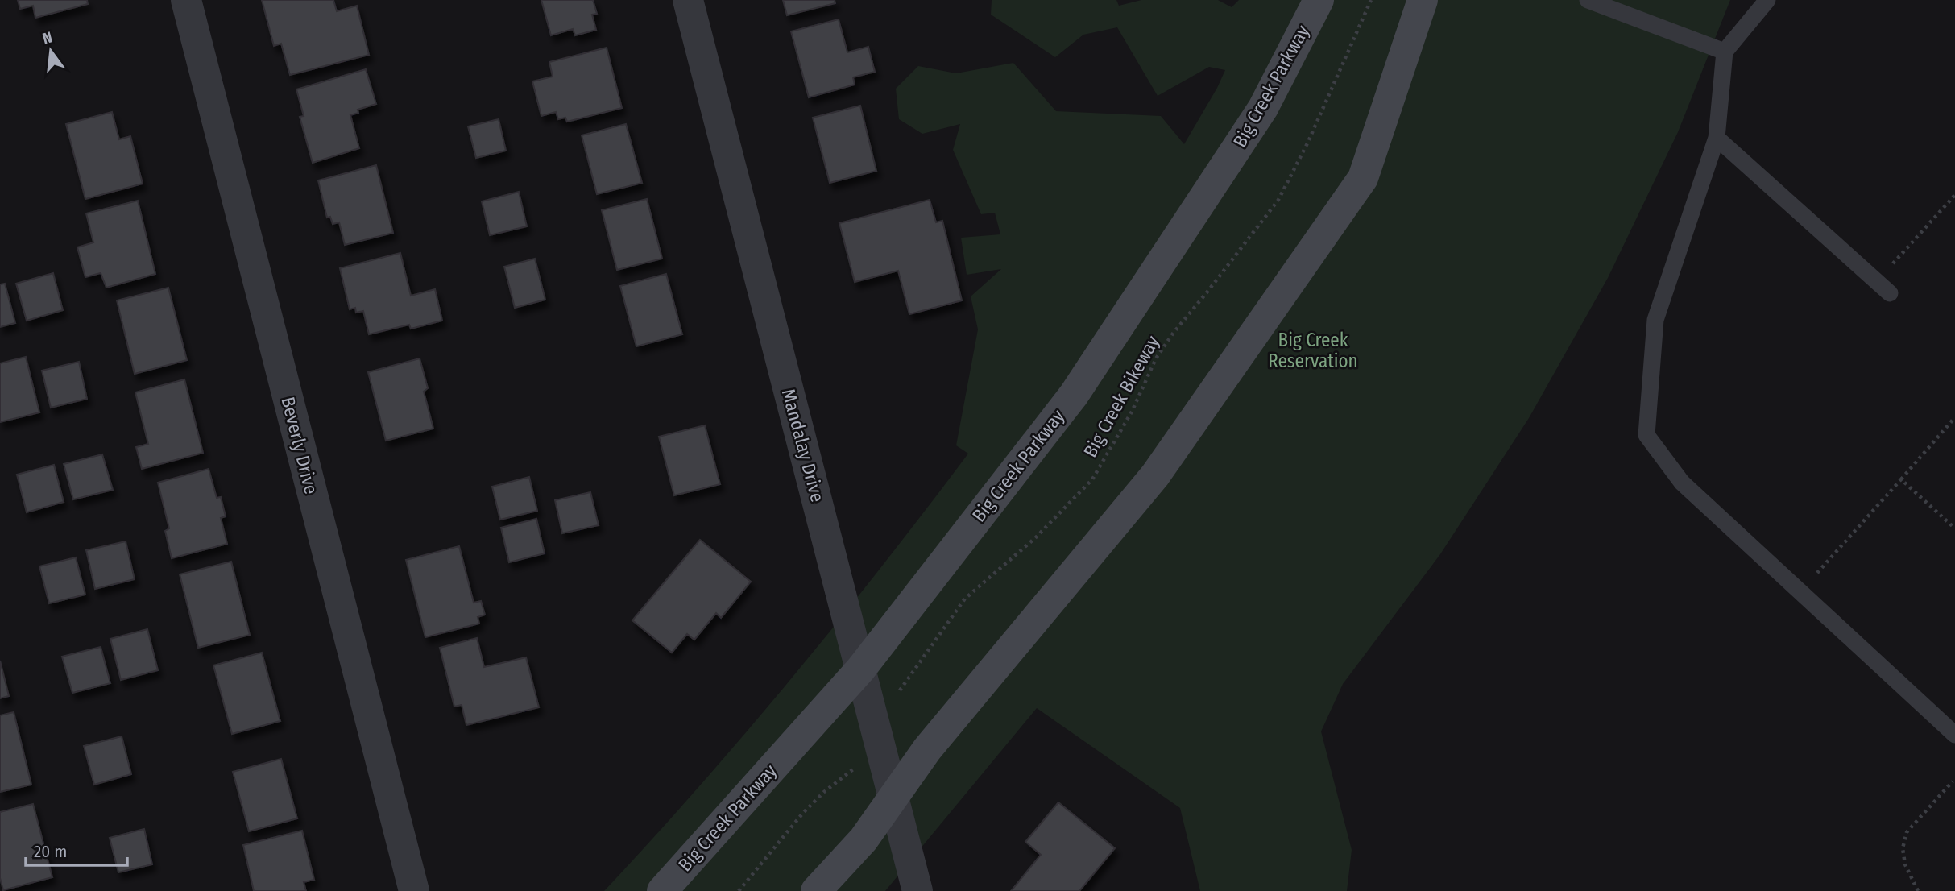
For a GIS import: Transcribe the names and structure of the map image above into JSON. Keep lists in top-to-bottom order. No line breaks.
{"streets":{"street":["Big Creek Parkway","Beverly Drive","Mandalay Drive"],"path":["Big Creek Bikeway"]},"crossings":[["Big Creek Parkway","Mandalay Drive"]],"parks":["Big Creek Reservation"],"scale_bar":"20 m","north":"top"}
